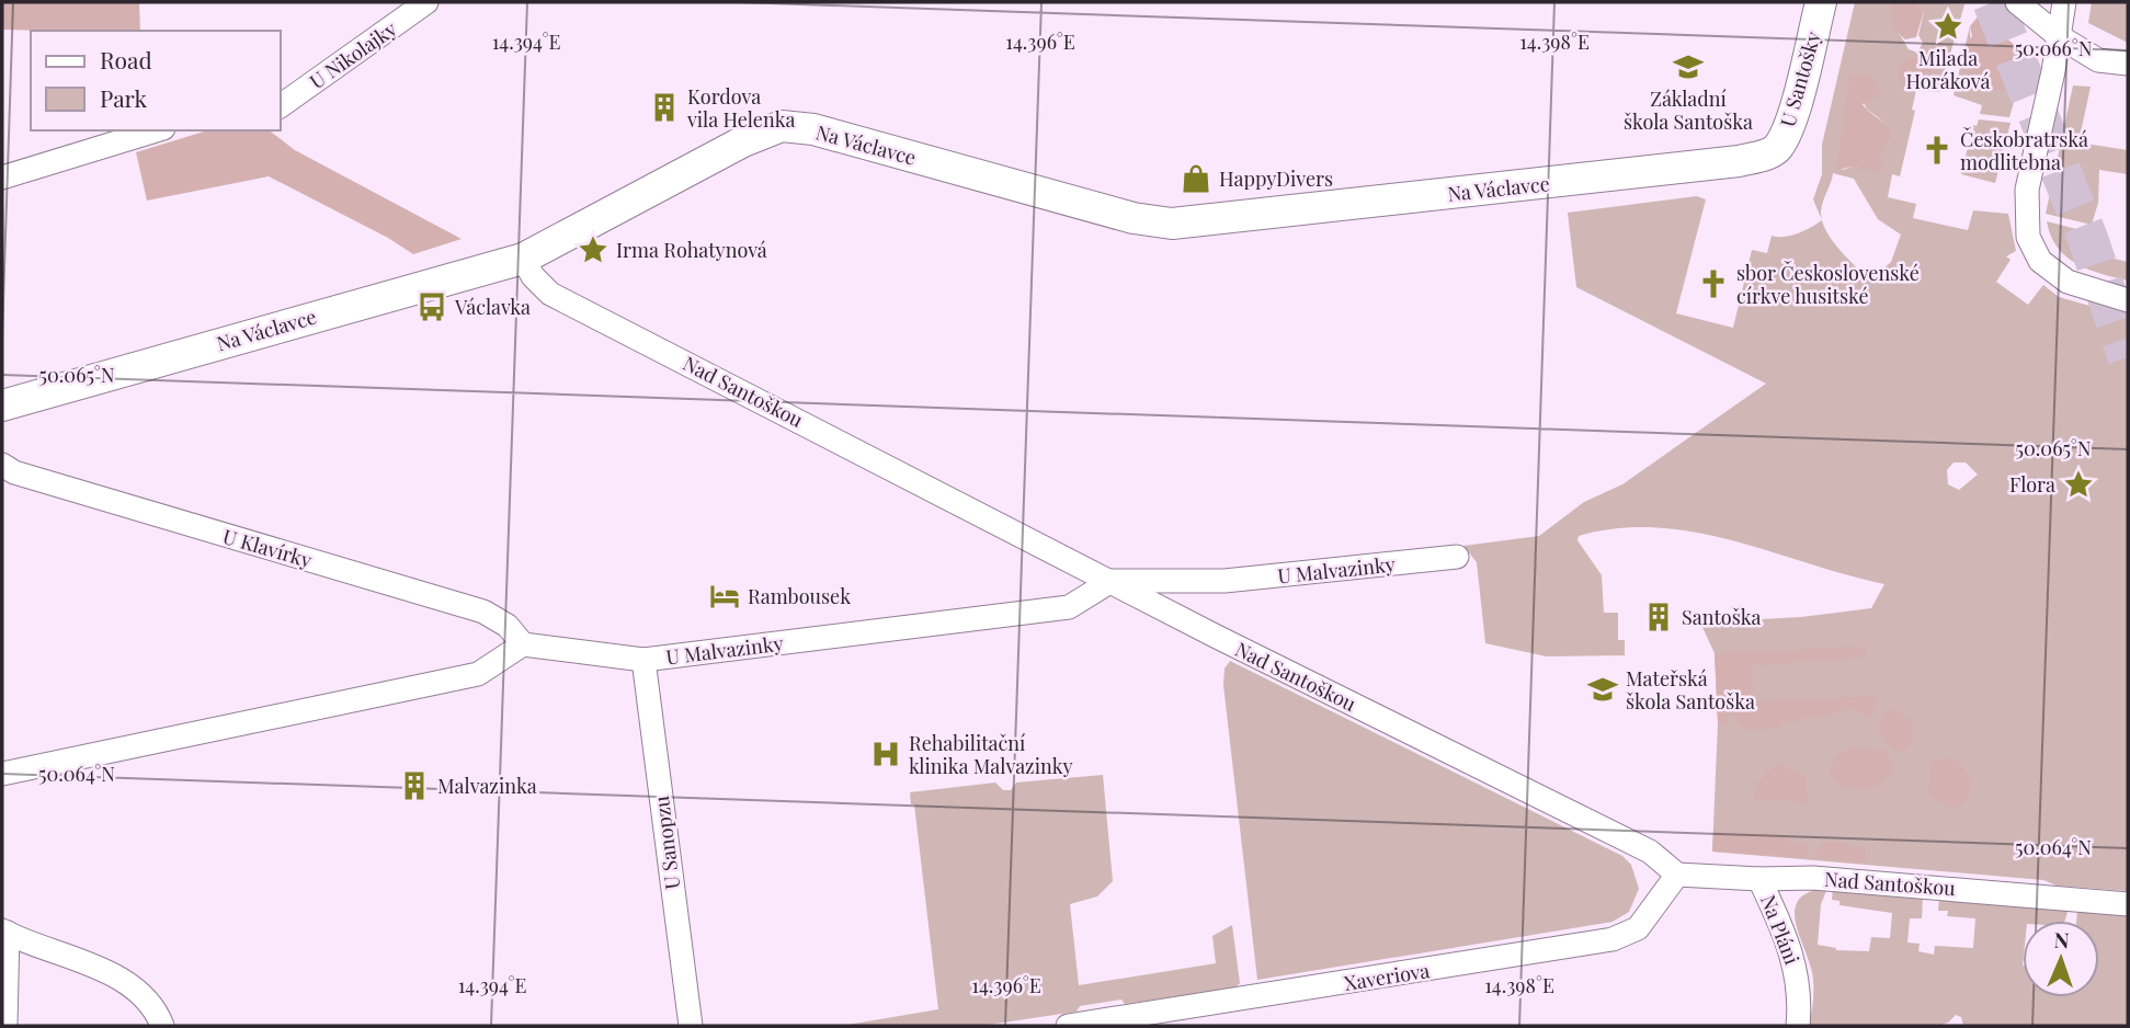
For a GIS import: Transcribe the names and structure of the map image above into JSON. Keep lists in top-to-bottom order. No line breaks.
{"streets":{"street":["U Nikolajky","U Santošky","Na Václavce","Nad Santoškou","U Klavírky","U Malvazinky","U Sanopzu","Na Pláni","Xaveriova"]},"crossings":[["U Santošky","Na Václavce"],["Na Václavce","Nad Santoškou"],["Nad Santoškou","U Malvazinky"],["Nad Santoškou","Na Pláni"],["Nad Santoškou","Xaveriova"],["U Klavírky","U Malvazinky"],["U Malvazinky","U Sanopzu"]],"places":{"place":["Milada Horáková","Irma Rohatynová","Flora"],"school or university":["Základní škola Santoška","Mateřská škola Santoška"],"building":["Kordova vila Helenka","Santoška","Malvazinka"],"church":["Českobratrská modlitebna","sbor Československé církve husitské"],"shop":["HappyDivers"],"bus stop":["Václavka"],"hotel":["Rambousek"],"hospital":["Rehabilitační klinika Malvazinky"]},"legend":["Road","Park"],"north":"top","coordinates":["14.394°E","14.396°E","14.398°E","50.066°N","50.065°N","50.064°N"]}
